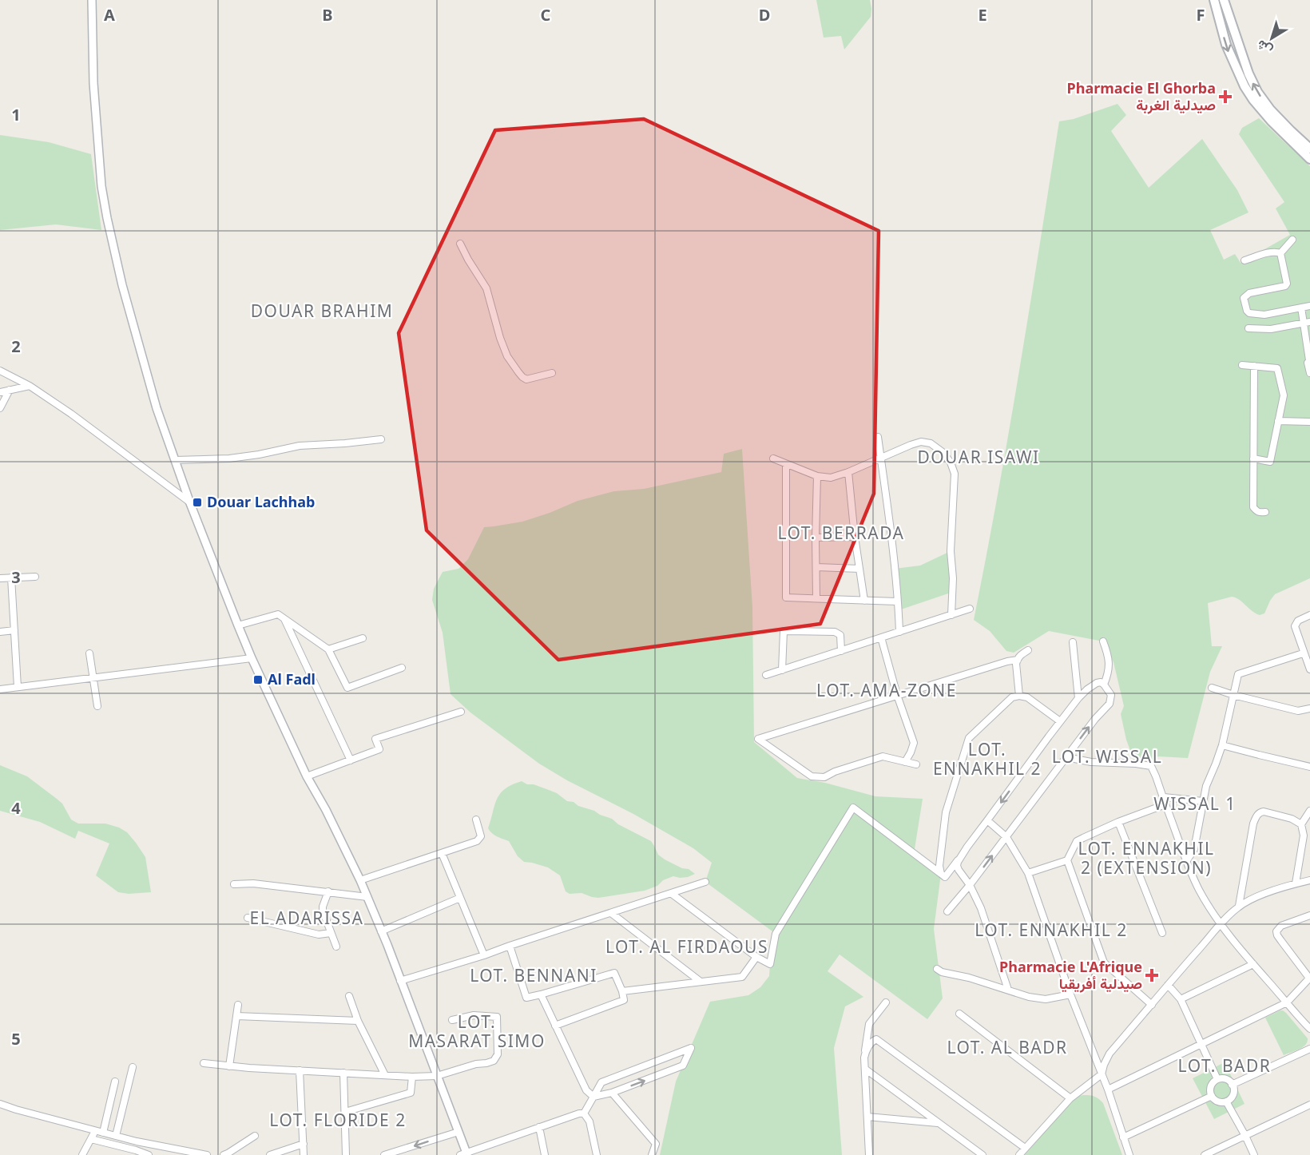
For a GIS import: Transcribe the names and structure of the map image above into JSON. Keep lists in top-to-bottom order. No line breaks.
{"districts":["DOUAR BRAHIM","DOUAR ISAWI","LOT. BERRADA","LOT. AMA-ZONE","LOT. ENNAKHIL 2","LOT. WISSAL","WISSAL 1","LOT. ENNAKHIL 2 (EXTENSION)","EL ADARISSA","LOT. ENNAKHIL 2","LOT. AL FIRDAOUS","LOT. BENNANI","LOT. MASARAT SIMO","LOT. AL BADR","LOT. BADR","LOT. FLORIDE 2"],"places":{"health":["Pharmacie El Ghorba صيدلية الغربة","Pharmacie L'Afrique صيدلية أفريقيا"],"transit":["Douar Lachhab","Al Fadl"]},"north":"bottom left","grid":{"columns":["A","B","C","D","E","F"],"rows":["1","2","3","4","5"]}}
